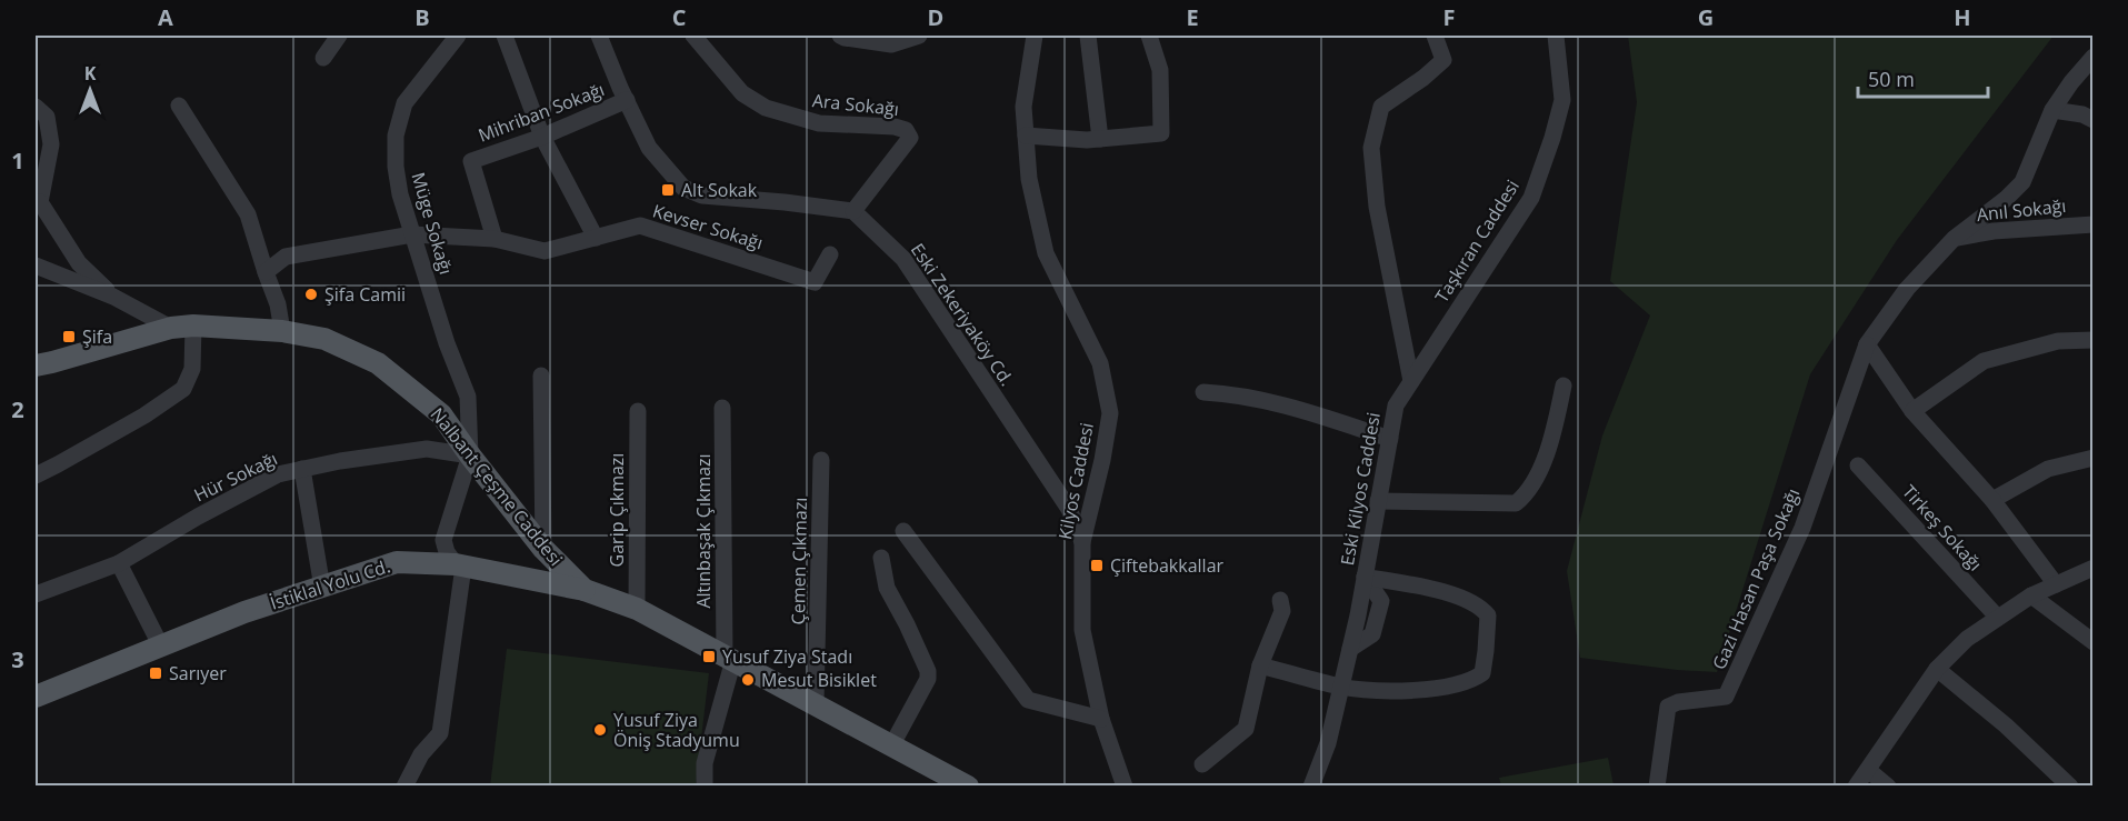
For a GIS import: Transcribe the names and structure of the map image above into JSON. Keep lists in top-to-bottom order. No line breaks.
{"streets":{"main road":["Nalbant Çeşme Caddesi","İstiklal Yolu Cd."],"street":["Ara Sokağı","Mihriban Sokağı","Anıl Sokağı","Müge Sokağı","Kevser Sokağı","Taşkıran Caddesi","Eski Zekeriyaköy Cd.","Hür Sokağı","Kilyos Caddesi","Eski Kilyos Caddesi","Garip Çıkmazı","Tirkeş Sokağı","Altınbaşak Çıkmazı","Çemen Çıkmazı","Gazi Hasan Paşa Sokağı"]},"crossings":[["Ara Sokağı","Eski Zekeriyaköy Cd."],["Mihriban Sokağı","Kevser Sokağı"],["Müge Sokağı","Kevser Sokağı"],["Müge Sokağı","Hür Sokağı"],["Müge Sokağı","Nalbant Çeşme Caddesi"],["Müge Sokağı","İstiklal Yolu Cd."],["Taşkıran Caddesi","Eski Kilyos Caddesi"],["Eski Zekeriyaköy Cd.","Kilyos Caddesi"],["Hür Sokağı","Nalbant Çeşme Caddesi"],["Nalbant Çeşme Caddesi","Garip Çıkmazı"],["Nalbant Çeşme Caddesi","Altınbaşak Çıkmazı"],["Nalbant Çeşme Caddesi","Çemen Çıkmazı"],["Nalbant Çeşme Caddesi","İstiklal Yolu Cd."]],"places":{"transit":["Alt Sokak","Şifa","Çiftebakkallar","Yusuf Ziya Stadı","Sarıyer"],"other":["Şifa Camii","Mesut Bisiklet","Yusuf Ziya Öniş Stadyumu"]},"scale_bar":"50 m","north":"top","grid":{"columns":["A","B","C","D","E","F","G","H"],"rows":["1","2","3"]}}
